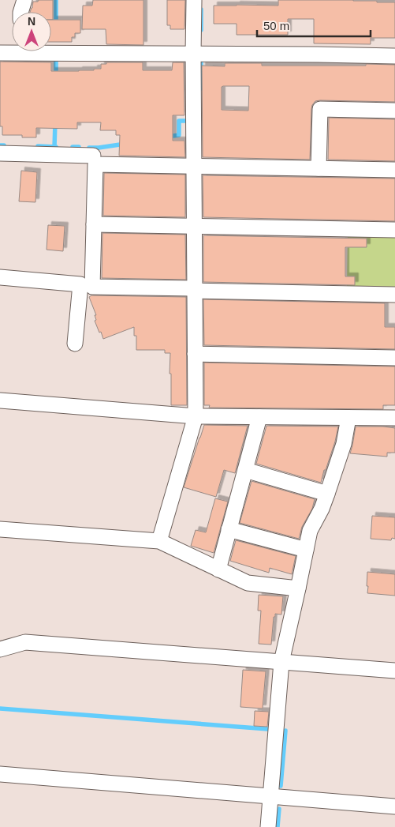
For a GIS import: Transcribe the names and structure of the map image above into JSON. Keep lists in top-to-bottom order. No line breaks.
{"scale_bar":"50 m","north":"top"}
